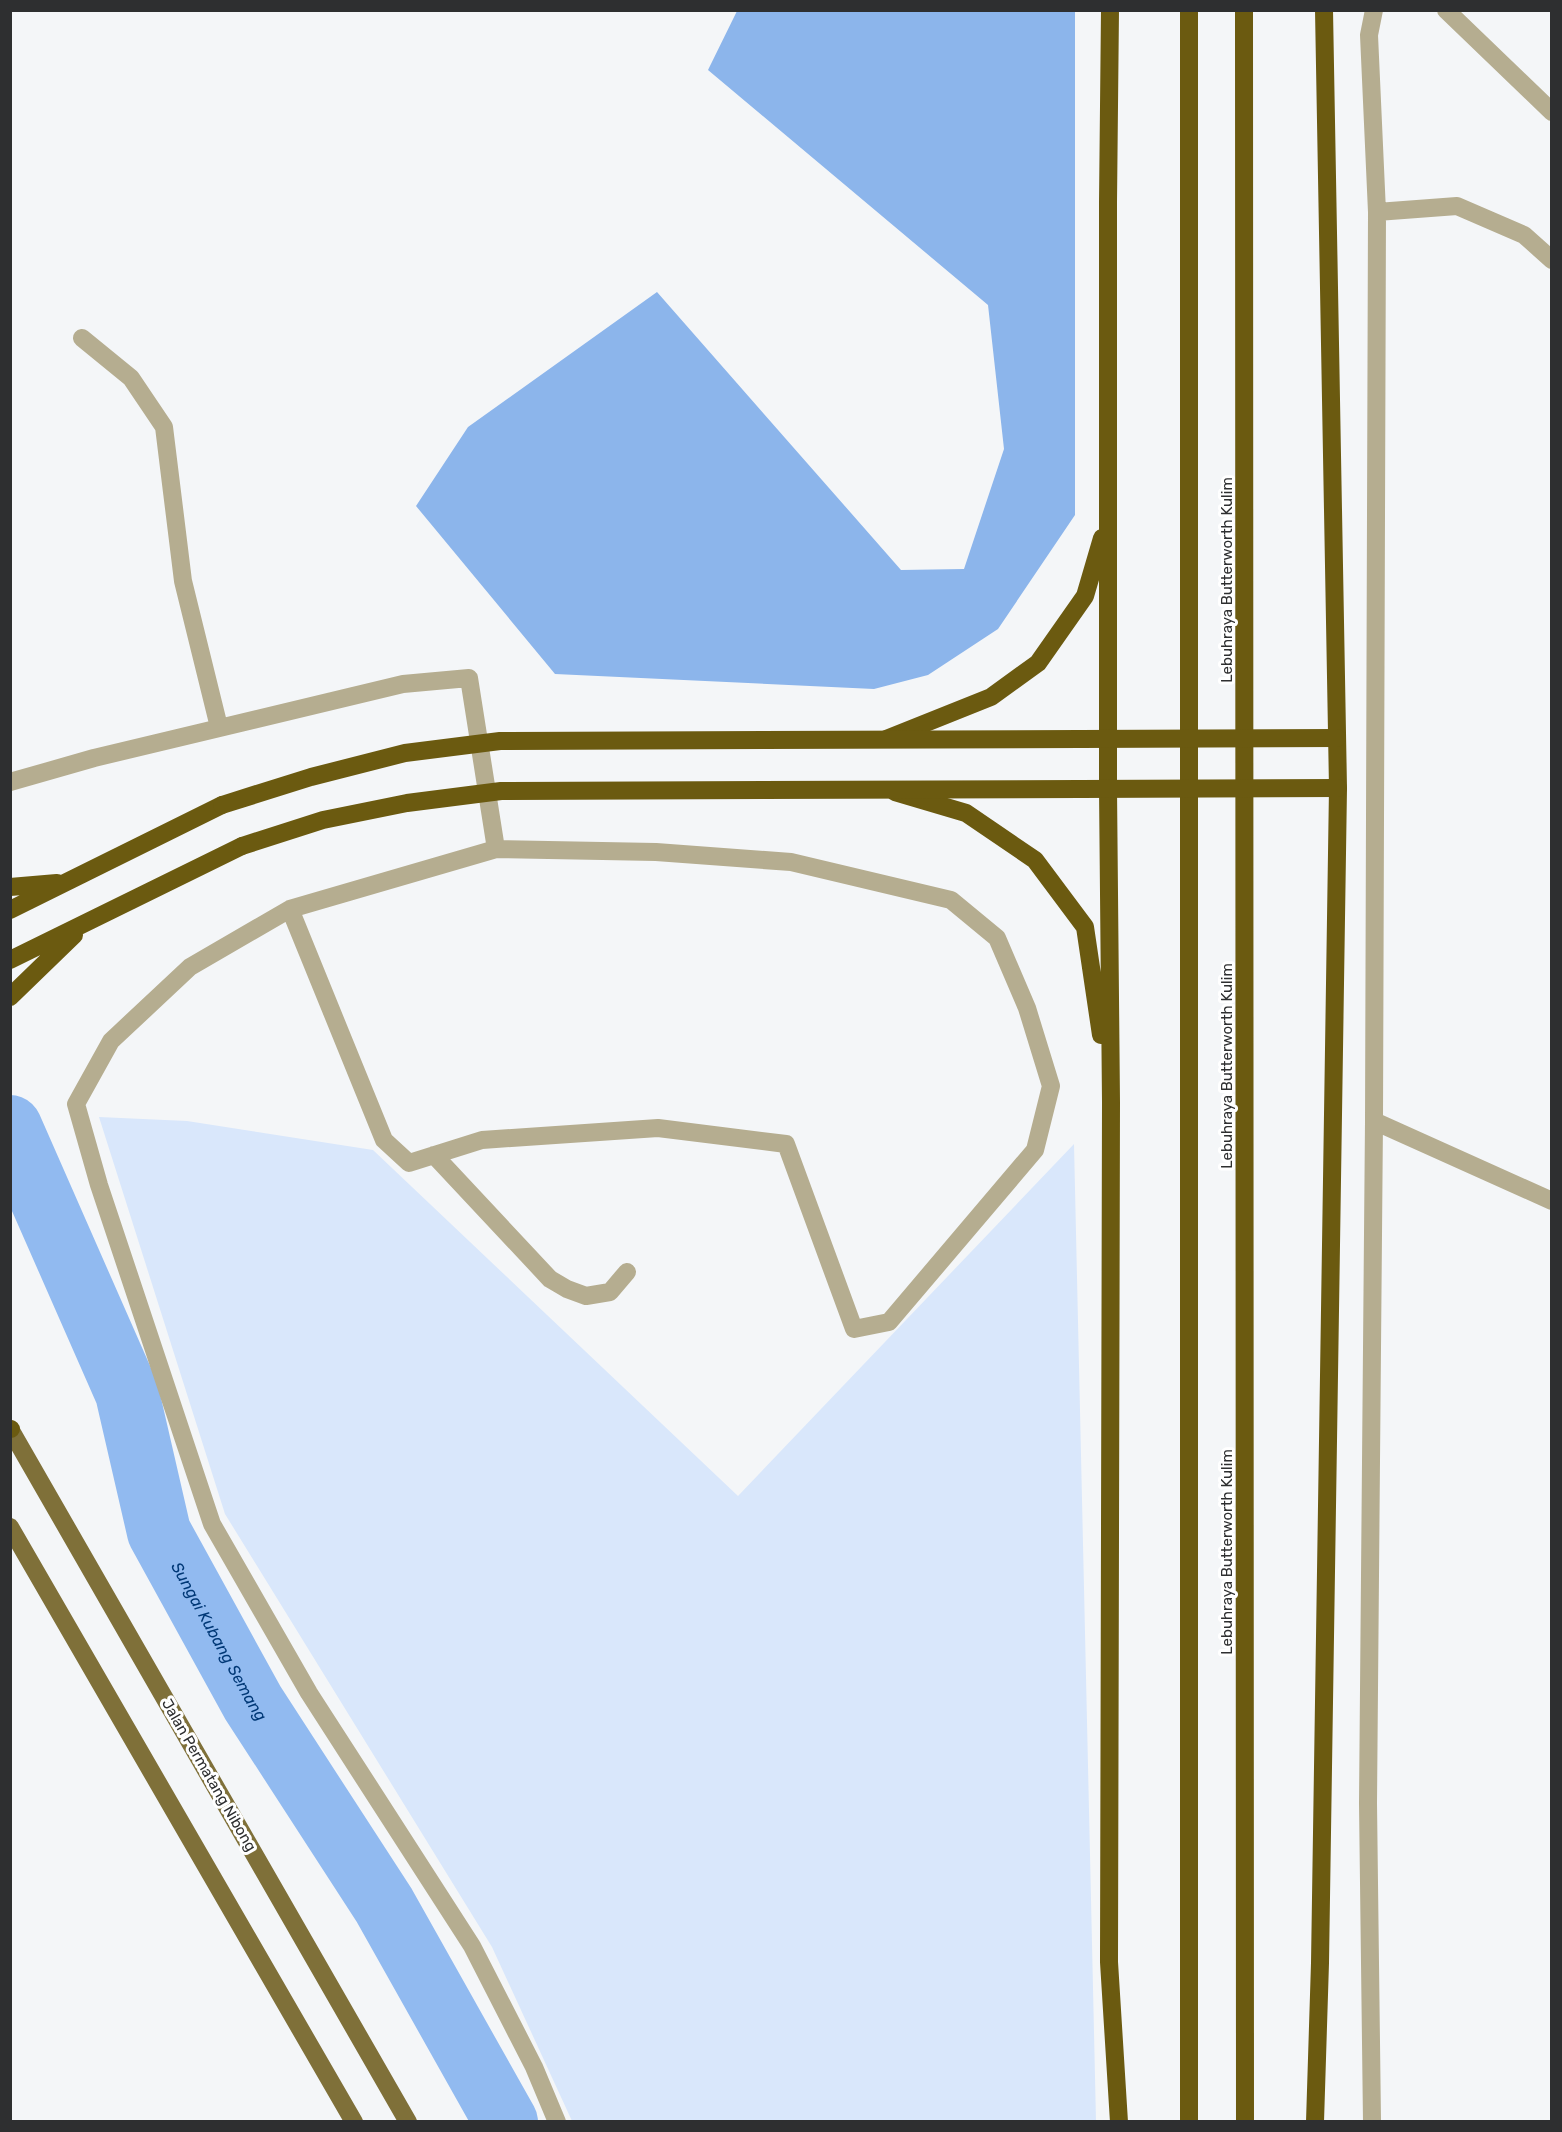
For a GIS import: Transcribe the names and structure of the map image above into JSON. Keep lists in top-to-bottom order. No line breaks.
{"streets":{"highway":["Lebuhraya Butterworth Kulim"],"main road":["Jalan Permatang Nibong"]},"water":["Sungai Kubang Semang"]}
